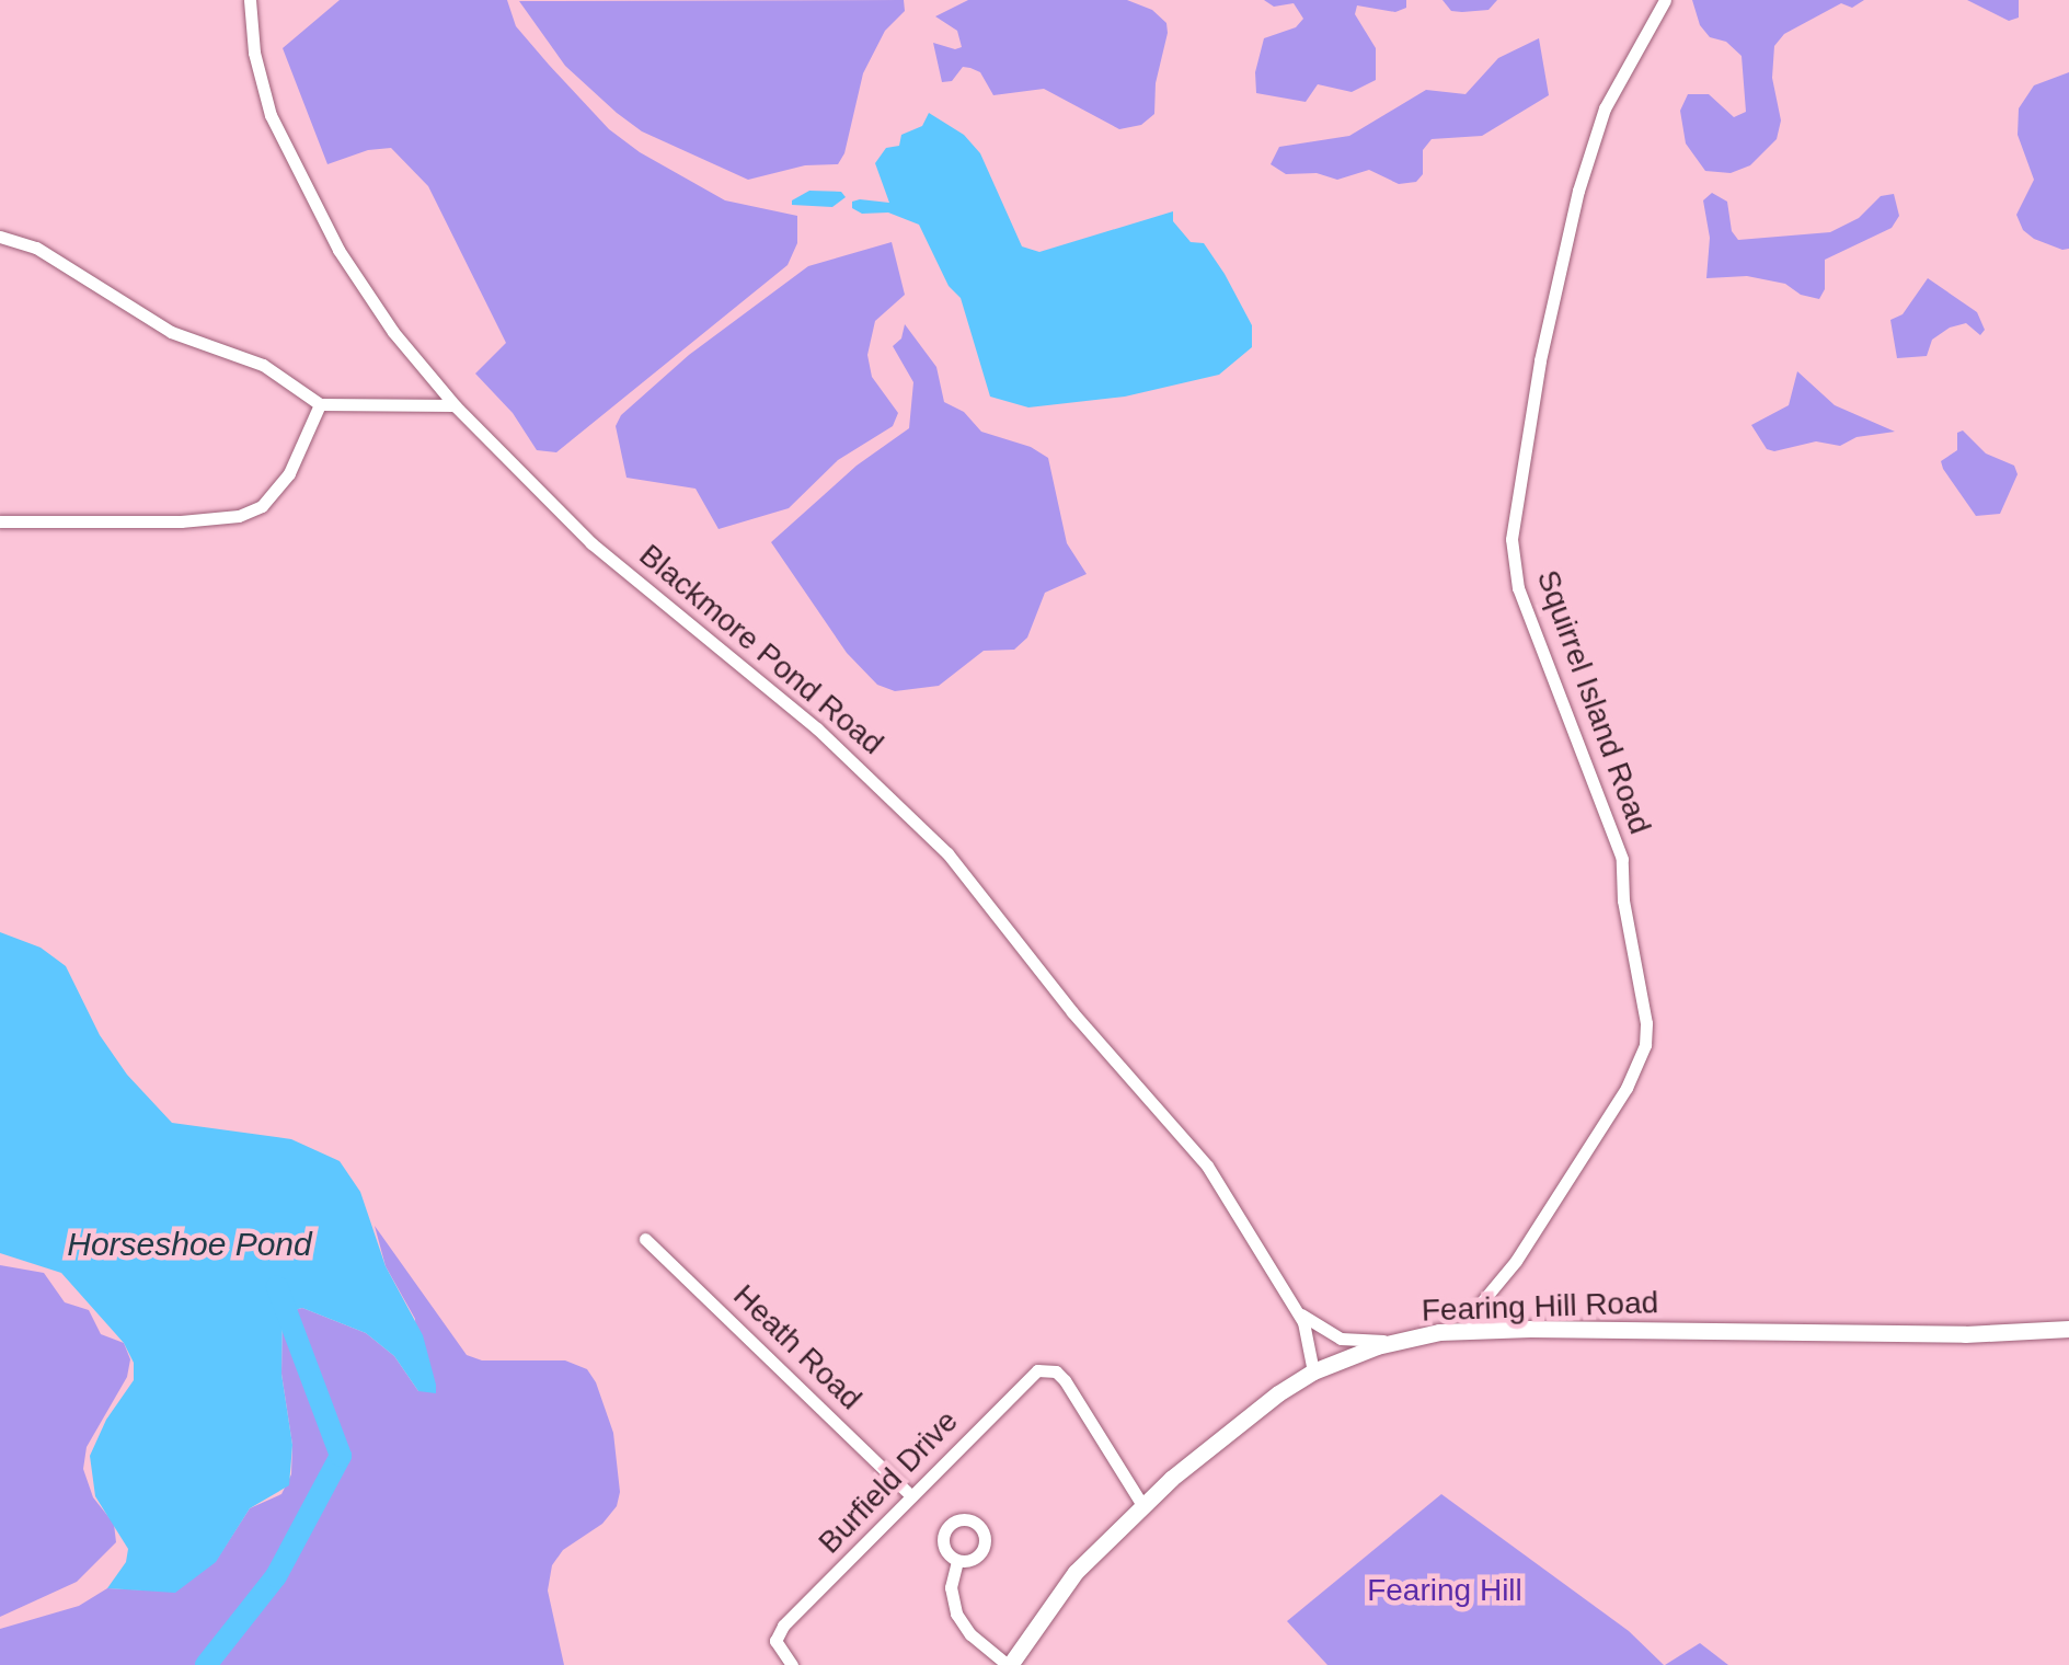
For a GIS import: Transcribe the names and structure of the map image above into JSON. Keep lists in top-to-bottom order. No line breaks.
{"streets":{"main road":["Fearing Hill Road"],"street":["Blackmore Pond Road","Squirrel Island Road","Heath Road","Burfield Drive"]},"crossings":[["Blackmore Pond Road","Fearing Hill Road"],["Squirrel Island Road","Fearing Hill Road"],["Fearing Hill Road","Burfield Drive"],["Heath Road","Burfield Drive"]],"water":["Horseshoe Pond"],"parks":["Fearing Hill"]}
